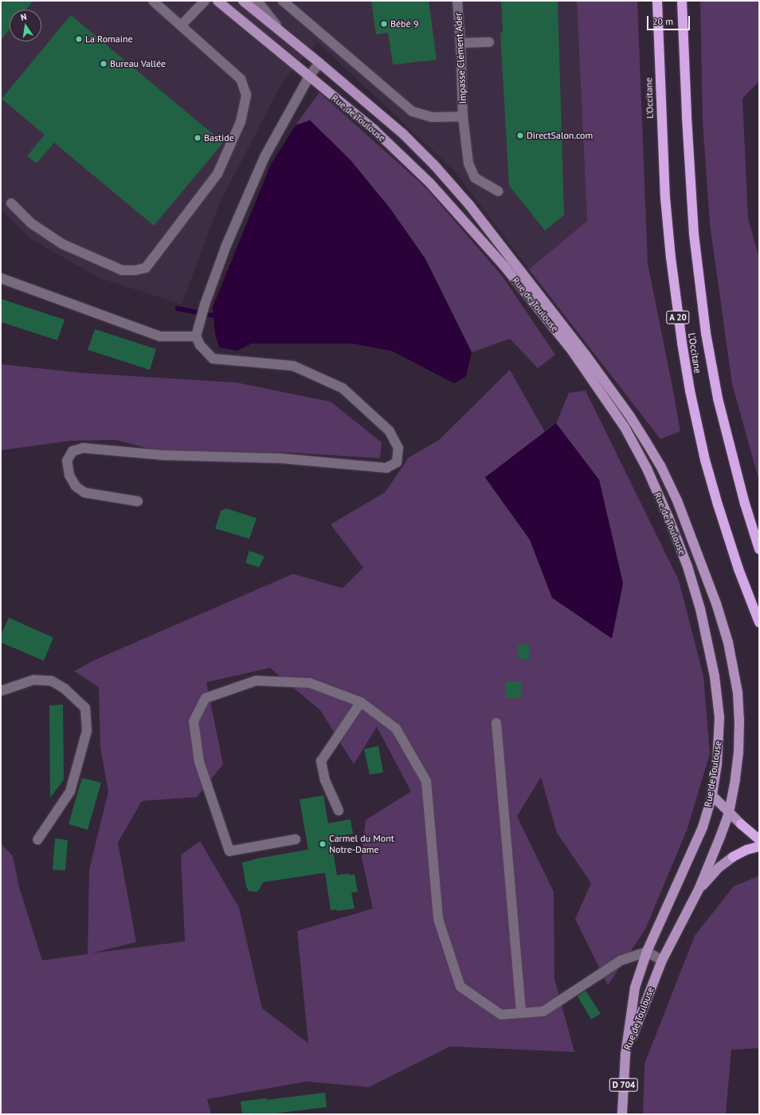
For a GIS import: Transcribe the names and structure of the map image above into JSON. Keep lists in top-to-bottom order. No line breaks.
{"streets":{"highway":["L'Occitane","A 20"],"main road":["Rue de Toulouse","D 704"],"street":["Impasse Clément Ader"]},"crossings":[["Rue de Toulouse","D 704"]],"places":["Bébé 9","La Romaine","Bureau Vallée","DirectSalon.com","Bastide","Carmel du Mont Notre-Dame"],"scale_bar":"20 m","north":"top"}
